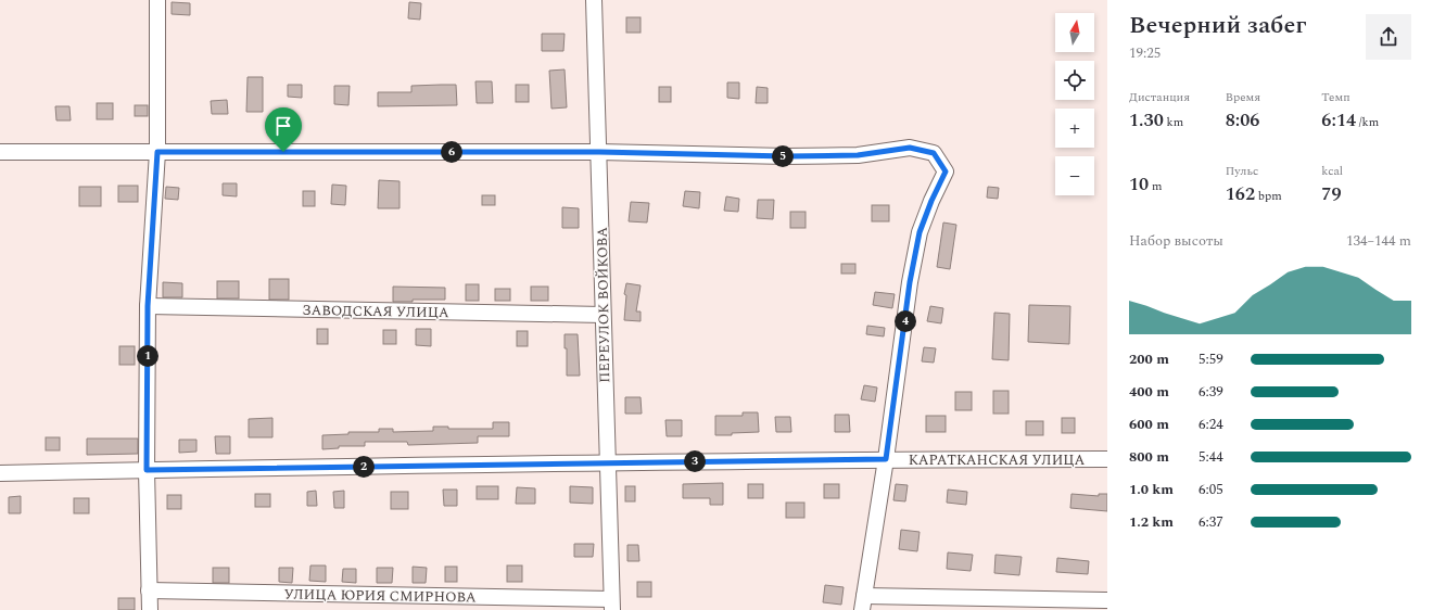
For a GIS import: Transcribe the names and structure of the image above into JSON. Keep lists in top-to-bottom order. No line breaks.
{"streets":{"street":["ПЕРЕУЛОК ВОЙКОВА","ЗАВОДСКАЯ УЛИЦА","КАРАТКАНСКАЯ УЛИЦА","УЛИЦА ЮРИЯ СМИРНОВА"]},"crossings":[["ПЕРЕУЛОК ВОЙКОВА","ЗАВОДСКАЯ УЛИЦА"],["ПЕРЕУЛОК ВОЙКОВА","КАРАТКАНСКАЯ УЛИЦА"],["ПЕРЕУЛОК ВОЙКОВА","УЛИЦА ЮРИЯ СМИРНОВА"]],"north":"top","page":{"heading":["Вечерний забег","19:25"],"map_buttons":["+","−"],"stats":[["Дистанция","1.30 km"],["Время","8:06"],["Темп","6:14 /km"],["10 m"],["Пульс","162 bpm"],["kcal","79"]],"pins":["6","5","4","1","3","2"],"chart":["Набор высоты","134–144 m"],"list":[{"name":"200 m","note":"5:59"},{"name":"400 m","note":"6:39"},{"name":"600 m","note":"6:24"},{"name":"800 m","note":"5:44"},{"name":"1.0 km","note":"6:05"},{"name":"1.2 km","note":"6:37"}]}}
